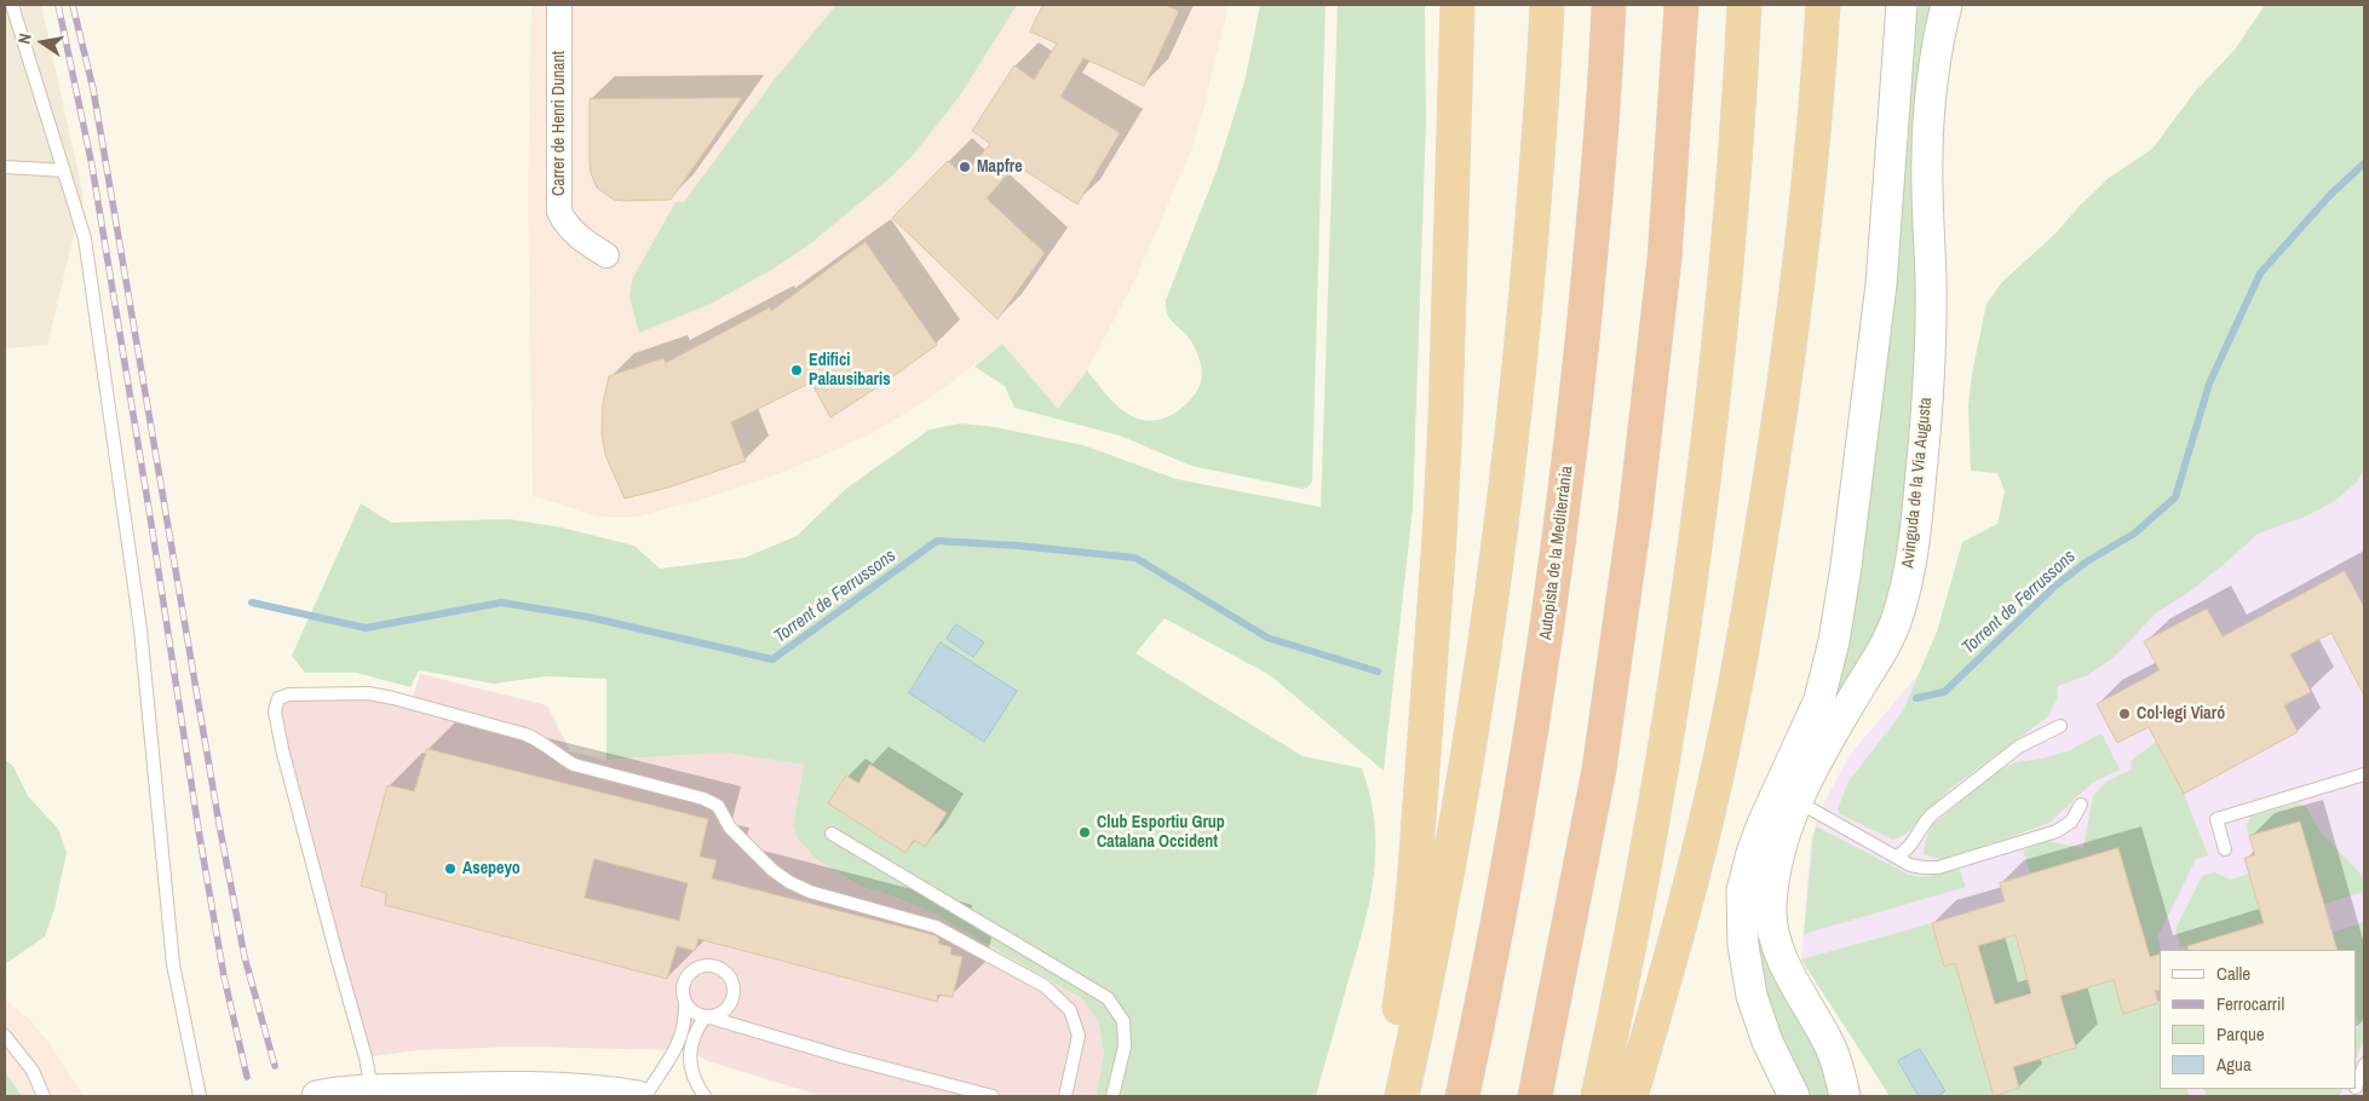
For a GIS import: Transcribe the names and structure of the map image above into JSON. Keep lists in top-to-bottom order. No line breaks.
{"streets":{"highway":["Autopista de la Mediterrània"],"street":["Carrer de Henri Dunant","Avinguda de la Via Augusta"]},"water":["Torrent de Ferrussons"],"places":["Mapfre","Edifici Palausibaris","Col·legi Viaró","Club Esportiu Grup Catalana Occident","Asepeyo"],"legend":["Calle","Ferrocarril","Parque","Agua"],"north":"left"}
